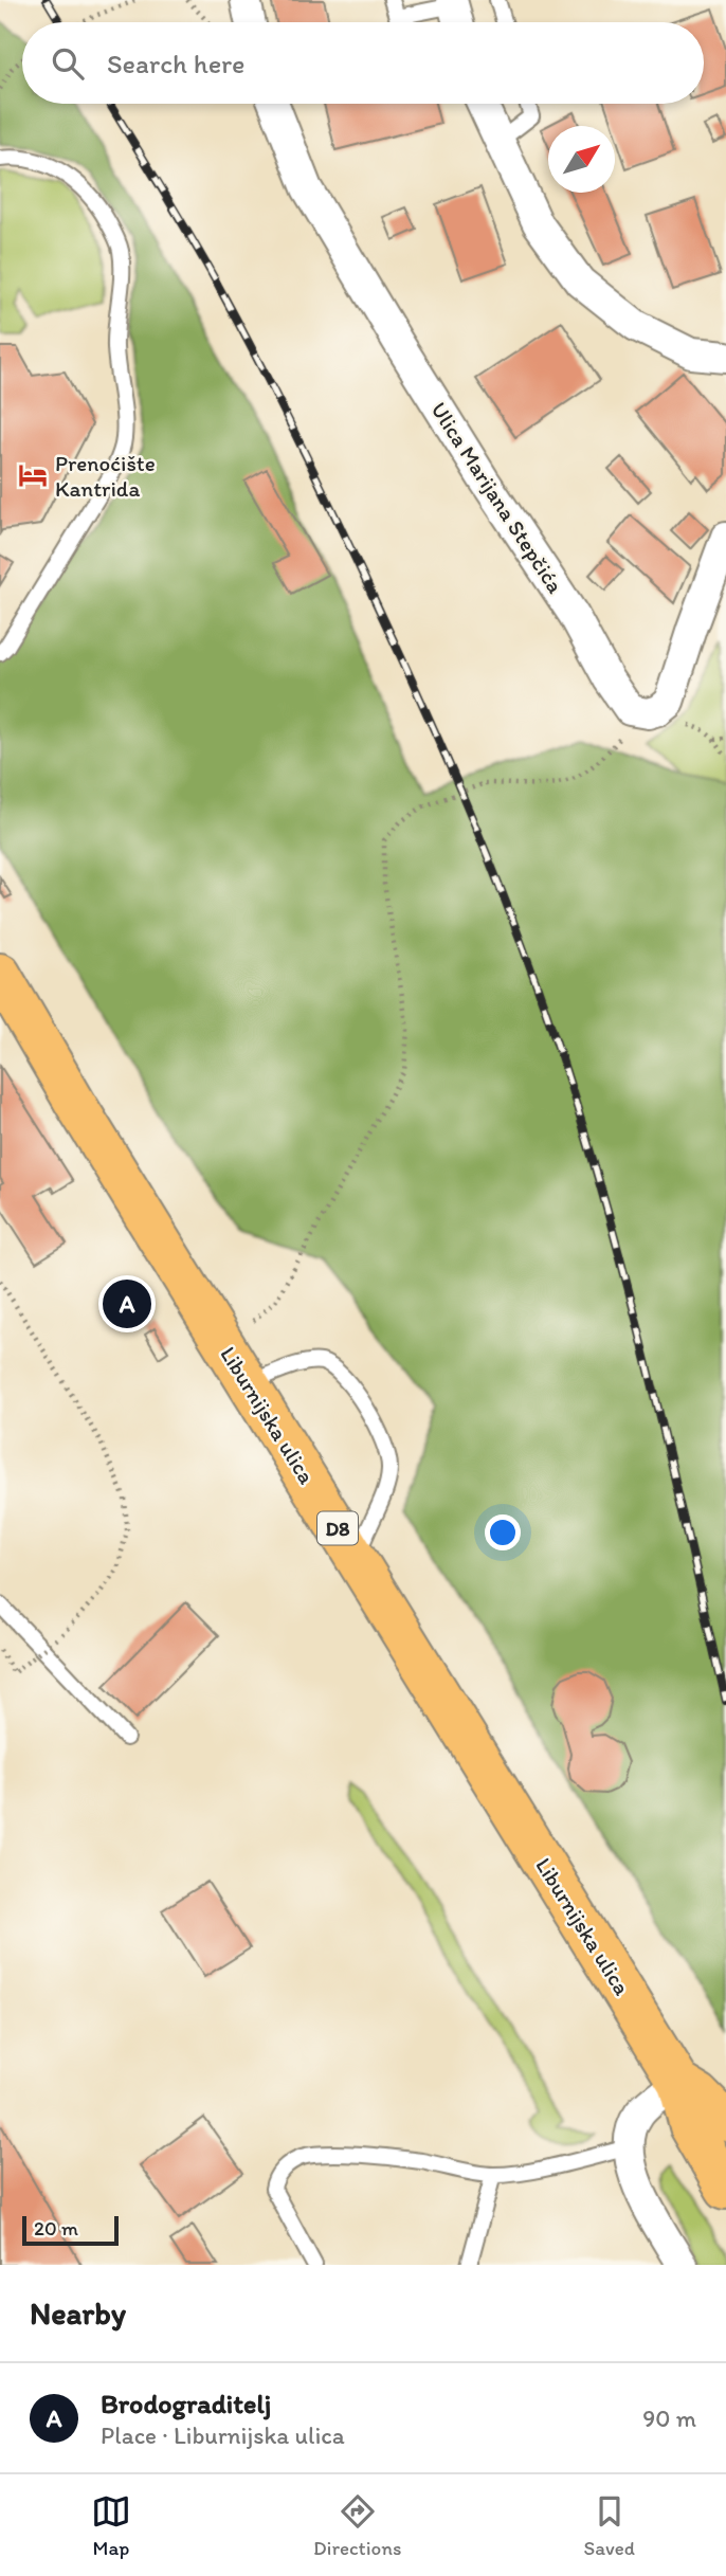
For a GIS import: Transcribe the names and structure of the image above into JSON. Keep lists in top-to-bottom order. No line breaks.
{"streets":{"main road":["Liburnijska ulica","D8"],"street":["Ulica Marijana Stepčića"]},"places":{"hotel":["Prenoćište Kantrida"]},"scale_bar":"20 m","north":"top right","page":{"search":"Search here","pins":"A","scale":"20 m","heading":"Nearby","list":[{"mark":"A","name":"Brodograditelj","note":"Place · Liburnijska ulica","value":"90 m"}],"nav":["Map","Directions","Saved"]}}
